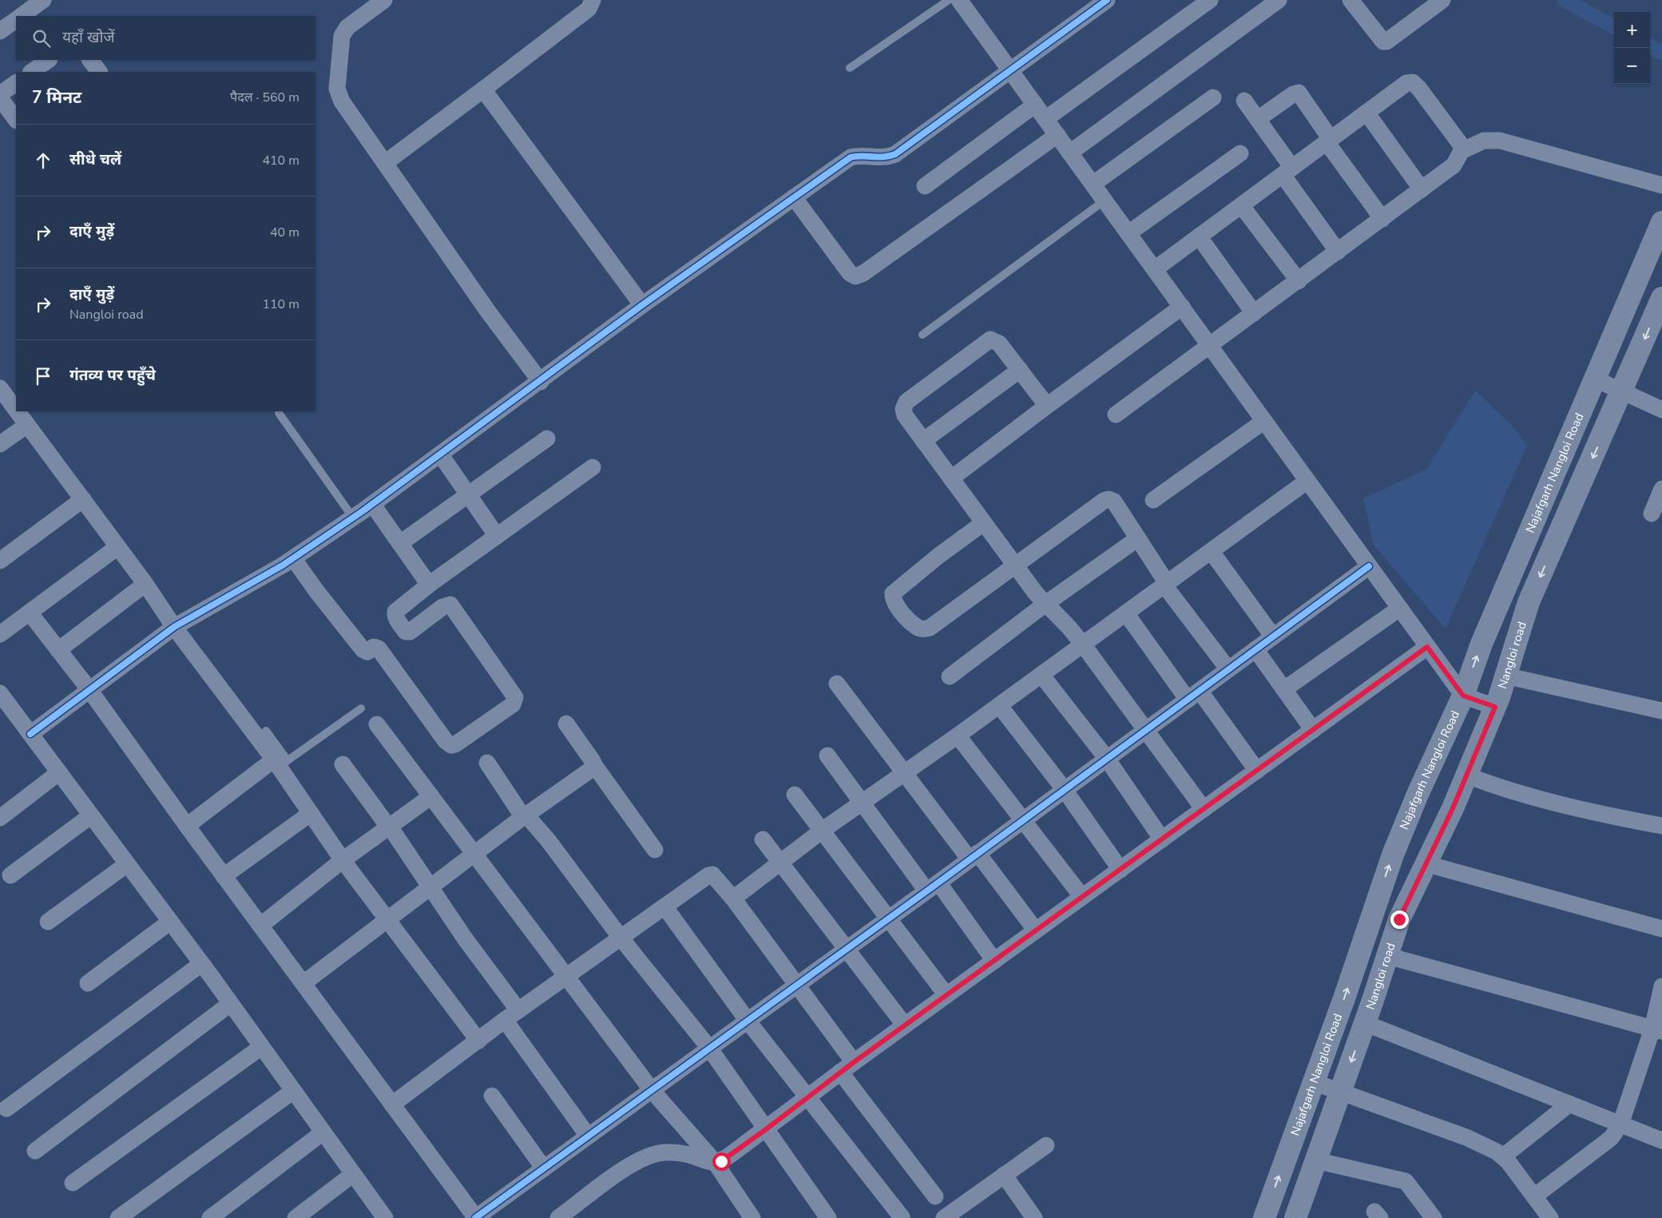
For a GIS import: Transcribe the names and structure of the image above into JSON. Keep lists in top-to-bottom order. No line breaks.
{"streets":{"main road":["Najafgarh Nangloi Road","Nangloi road"]},"one_way":["Najafgarh Nangloi Road","Nangloi road"],"page":{"map_buttons":["+","−"],"search":"यहाँ खोजें","heading":["7 मिनट","पैदल · 560 m"],"list":[["सीधे चलें","410 m"],["दाएँ मुड़ें","40 m"],["दाएँ मुड़ें","Nangloi road","110 m"],"गंतव्य पर पहुँचे"]}}
